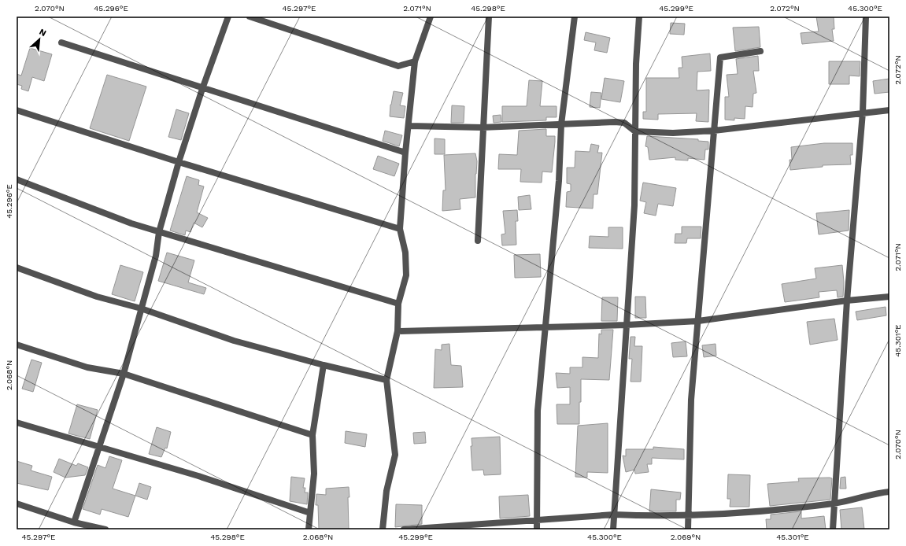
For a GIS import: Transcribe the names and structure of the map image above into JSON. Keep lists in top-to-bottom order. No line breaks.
{"north":"top right","coordinates":["2.070°N","45.296°E","45.297°E","2.071°N","45.298°E","45.299°E","2.072°N","45.300°E","45.301°E","2.068°N","2.069°N"]}
